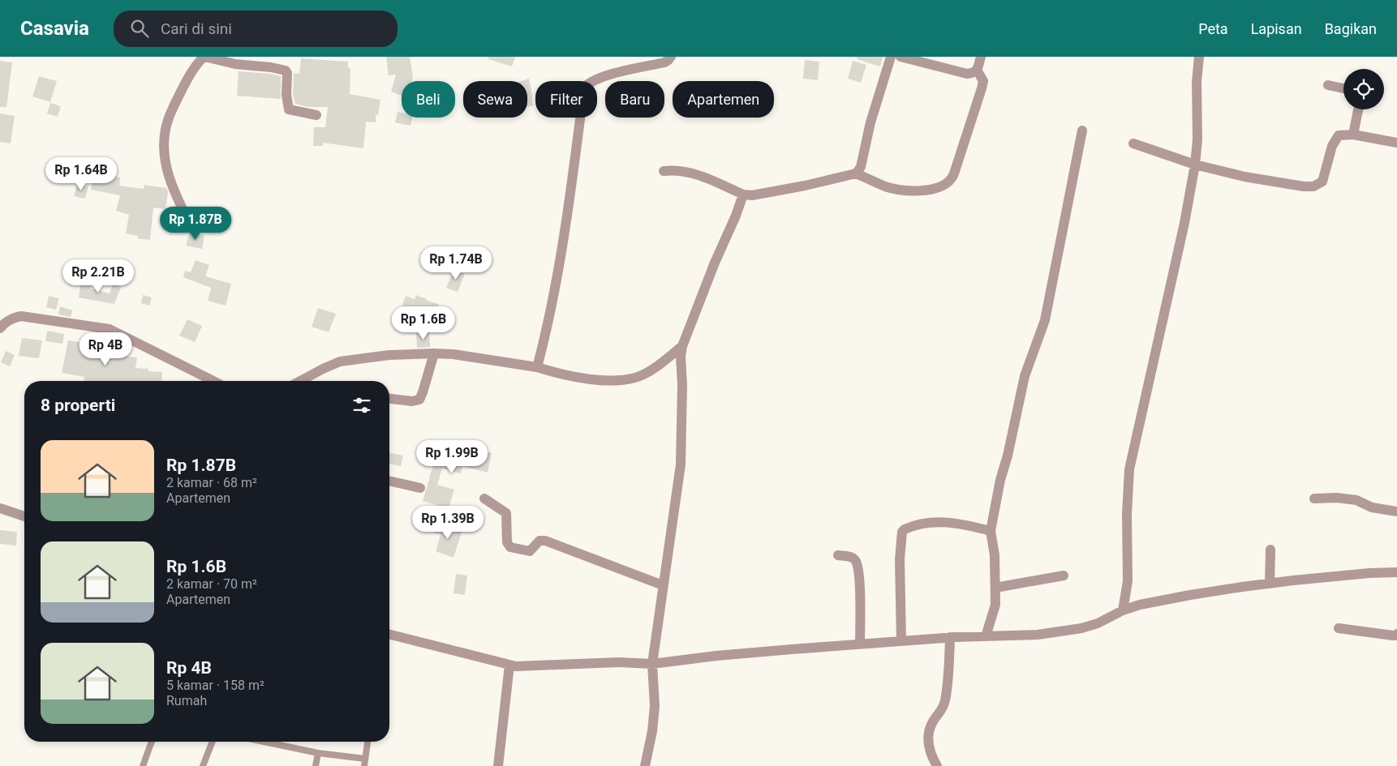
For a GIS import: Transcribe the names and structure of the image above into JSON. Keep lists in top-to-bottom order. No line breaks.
{"page":{"header":"Casavia","search":"Cari di sini","nav":["Peta","Lapisan","Bagikan"],"chip":["Beli","Sewa","Filter","Baru","Apartemen"],"price":["Rp 1.64B","Rp 1.87B","Rp 1.74B","Rp 2.21B","Rp 1.6B","Rp 4B","Rp 1.99B","Rp 1.39B"],"heading":"8 properti","list":[{"name":"Rp 1.87B","note":"2 kamar · 68 m² · Apartemen"},{"name":"Rp 1.6B","note":"2 kamar · 70 m² · Apartemen"},{"name":"Rp 4B","note":"5 kamar · 158 m² · Rumah"}]}}
